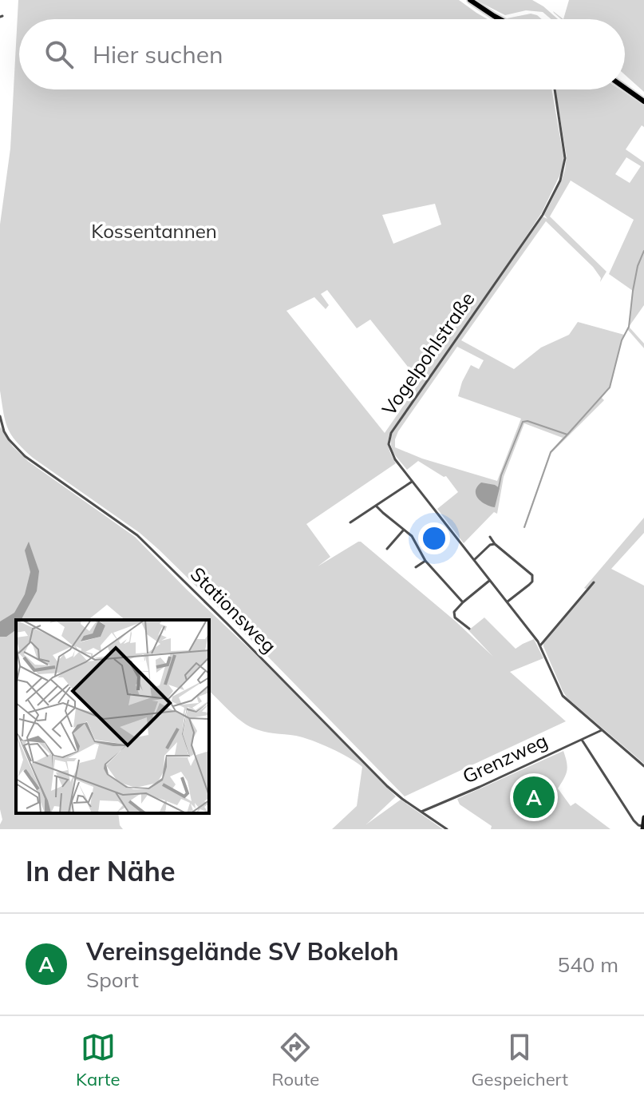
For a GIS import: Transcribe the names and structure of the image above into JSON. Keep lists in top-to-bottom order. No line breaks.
{"streets":{"street":["Vogelpohlstraße","Stationsweg","Grenzweg"]},"crossings":[["Vogelpohlstraße","Grenzweg"],["Stationsweg","Grenzweg"]],"parks":["Kossentannen"],"page":{"search":"Hier suchen","pins":"A","heading":"In der Nähe","list":[{"mark":"A","name":"Vereinsgelände SV Bokeloh","note":"Sport","value":"540 m"}],"nav":["Karte","Route","Gespeichert"]}}
